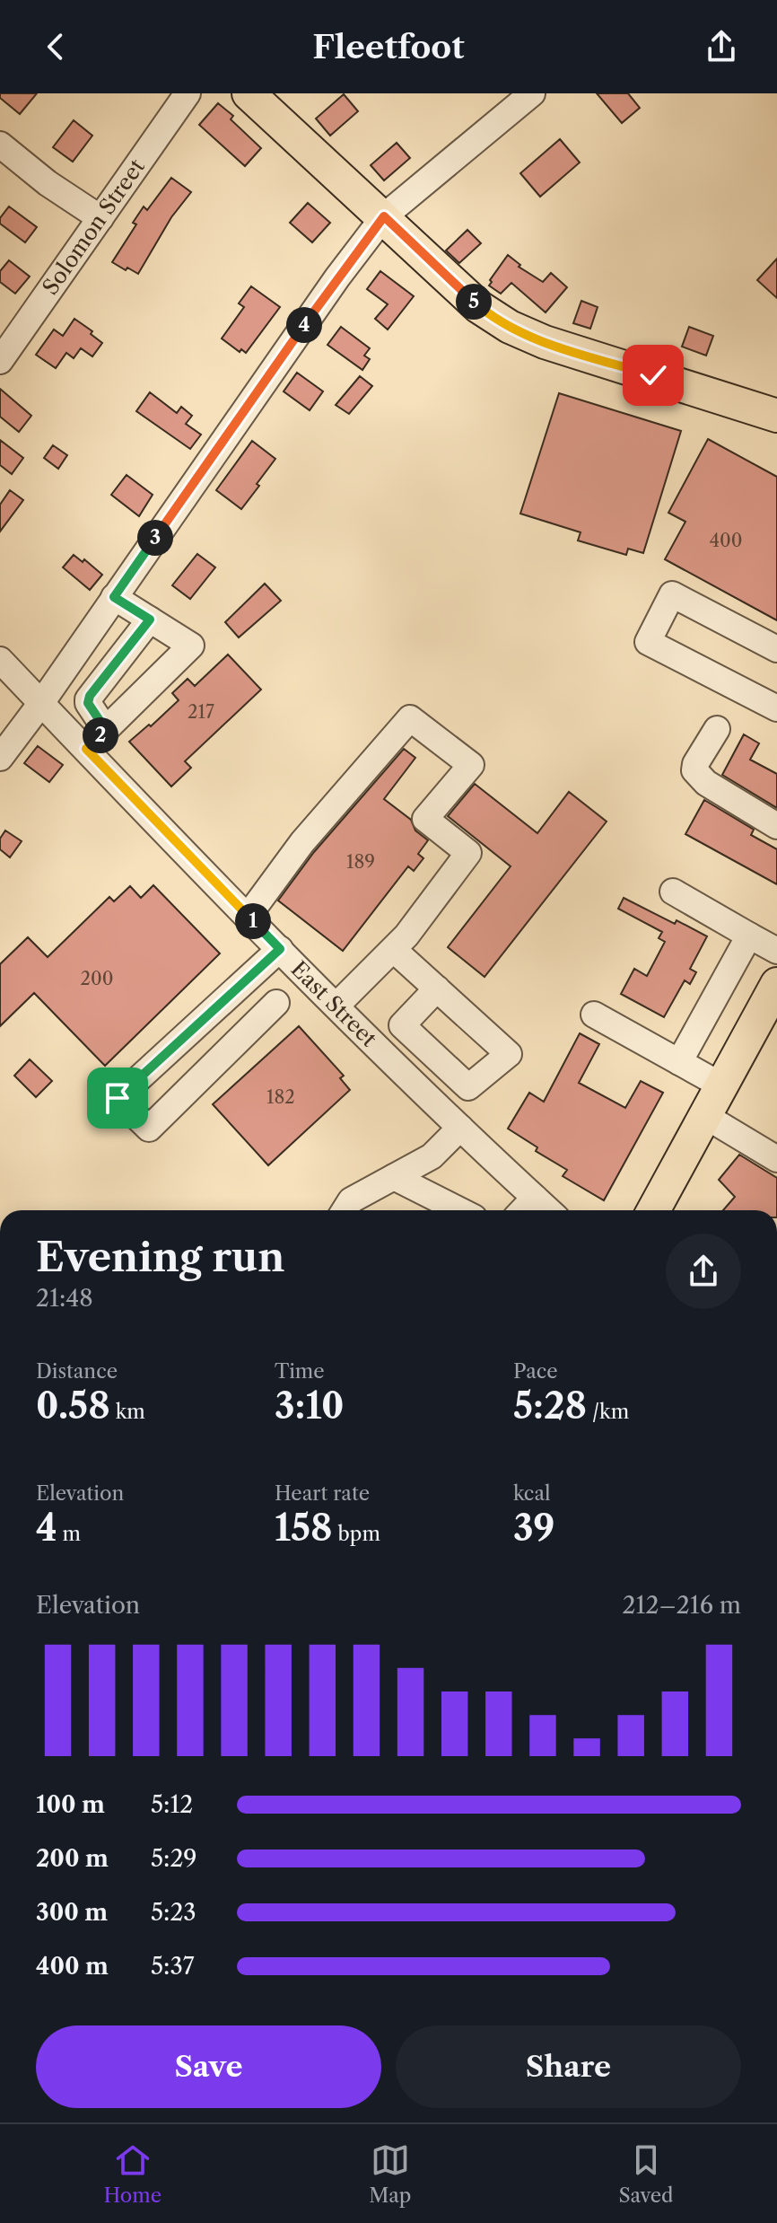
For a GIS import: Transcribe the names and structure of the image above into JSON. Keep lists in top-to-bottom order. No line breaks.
{"streets":{"street":["Solomon Street","East Street"]},"house_numbers":["400","217","189","200","182"],"page":{"header":"Fleetfoot","pins":["5","4","3","2","1"],"heading":["Evening run","21:48"],"stats":[["Distance","0.58 km"],["Time","3:10"],["Pace","5:28 /km"],["Elevation","4 m"],["Heart rate","158 bpm"],["kcal","39"]],"chart":["Elevation","212–216 m"],"list":[{"name":"100 m","note":"5:12"},{"name":"200 m","note":"5:29"},{"name":"300 m","note":"5:23"},{"name":"400 m","note":"5:37"}],"buttons":["Save","Share"],"tabs":["Home","Map","Saved"]}}
